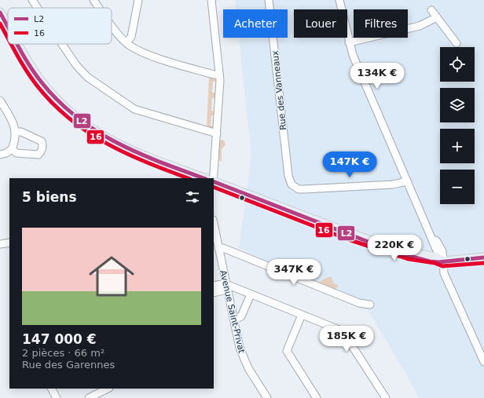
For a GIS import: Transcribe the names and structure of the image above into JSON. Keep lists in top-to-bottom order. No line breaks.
{"streets":{"street":["Rue des Vanneaux","Avenue Saint-Privat"]},"lines":["transit line L2","transit line 16"],"legend":["L2","16"],"page":{"chip":["Acheter","Louer","Filtres"],"map_buttons":["+","−"],"price":["134K €","147K €","220K €","347K €","185K €"],"heading":"5 biens","list":[{"name":"147 000 €","note":"2 pièces · 66 m² · Rue des Garennes"}]}}
